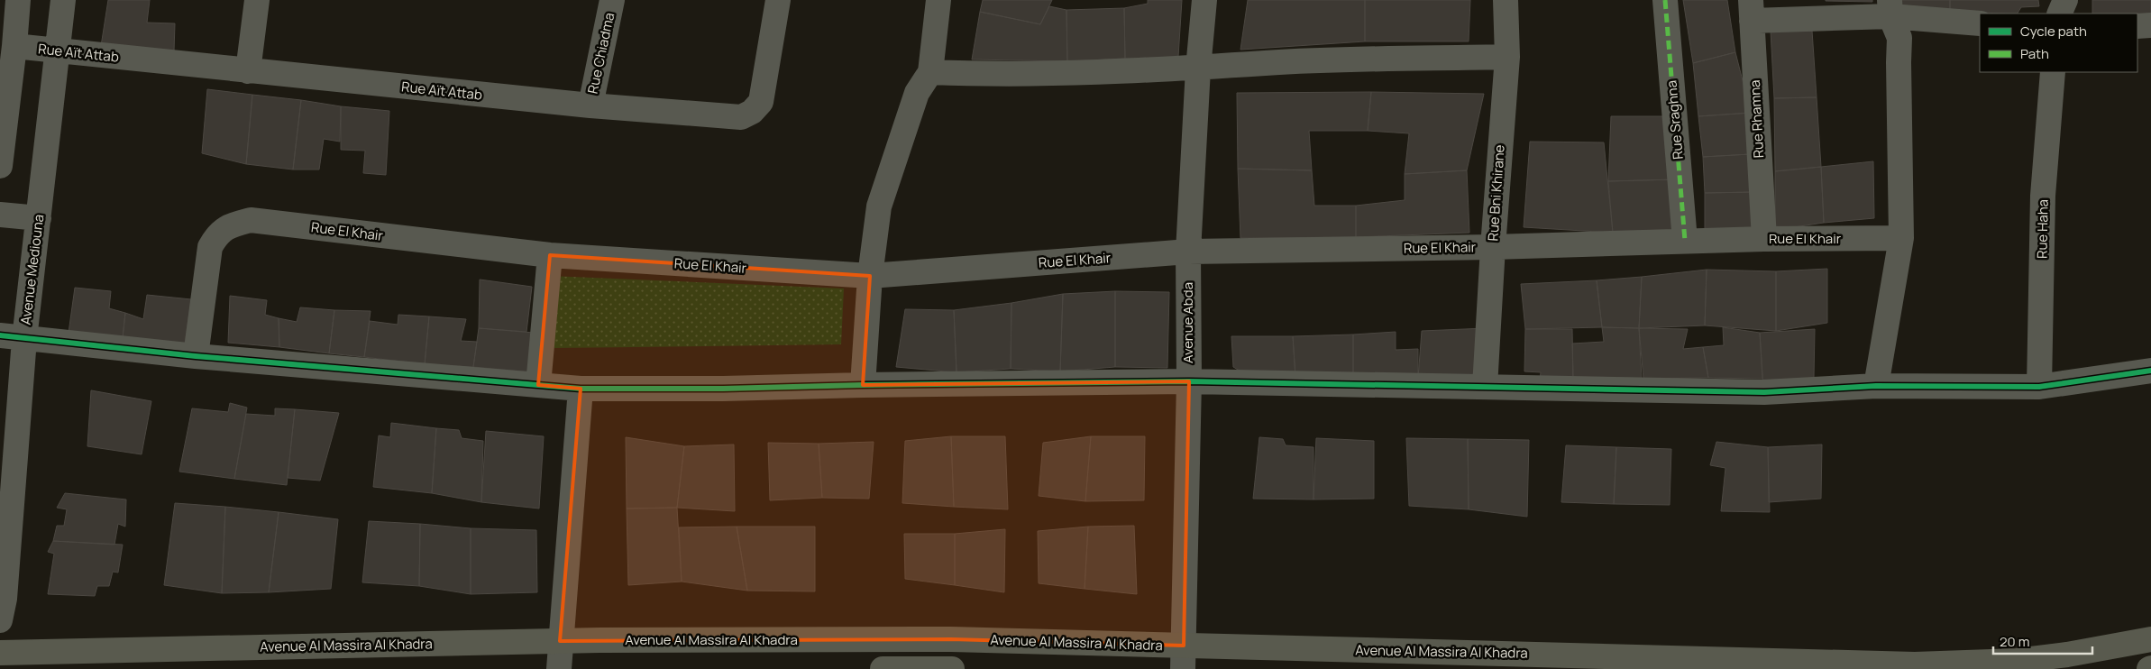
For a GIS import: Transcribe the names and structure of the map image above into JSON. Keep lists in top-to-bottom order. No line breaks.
{"streets":{"main road":["Avenue Al Massira Al Khadra"],"street":["Rue Aït Attab","Rue Chiadma","Rue Rhamna","Rue Sraghna","Rue Bni Khirane","Rue Haha","Rue El Khair","Avenue Mediouna","Avenue Abda"]},"crossings":[["Rue Aït Attab","Rue Chiadma"],["Rue Aït Attab","Avenue Mediouna"],["Rue Rhamna","Rue El Khair"],["Rue Sraghna","Rue El Khair"],["Rue Bni Khirane","Rue El Khair"],["Rue El Khair","Avenue Abda"],["Avenue Abda","Avenue Al Massira Al Khadra"]],"legend":["Cycle path","Path"],"scale_bar":"20 m"}
